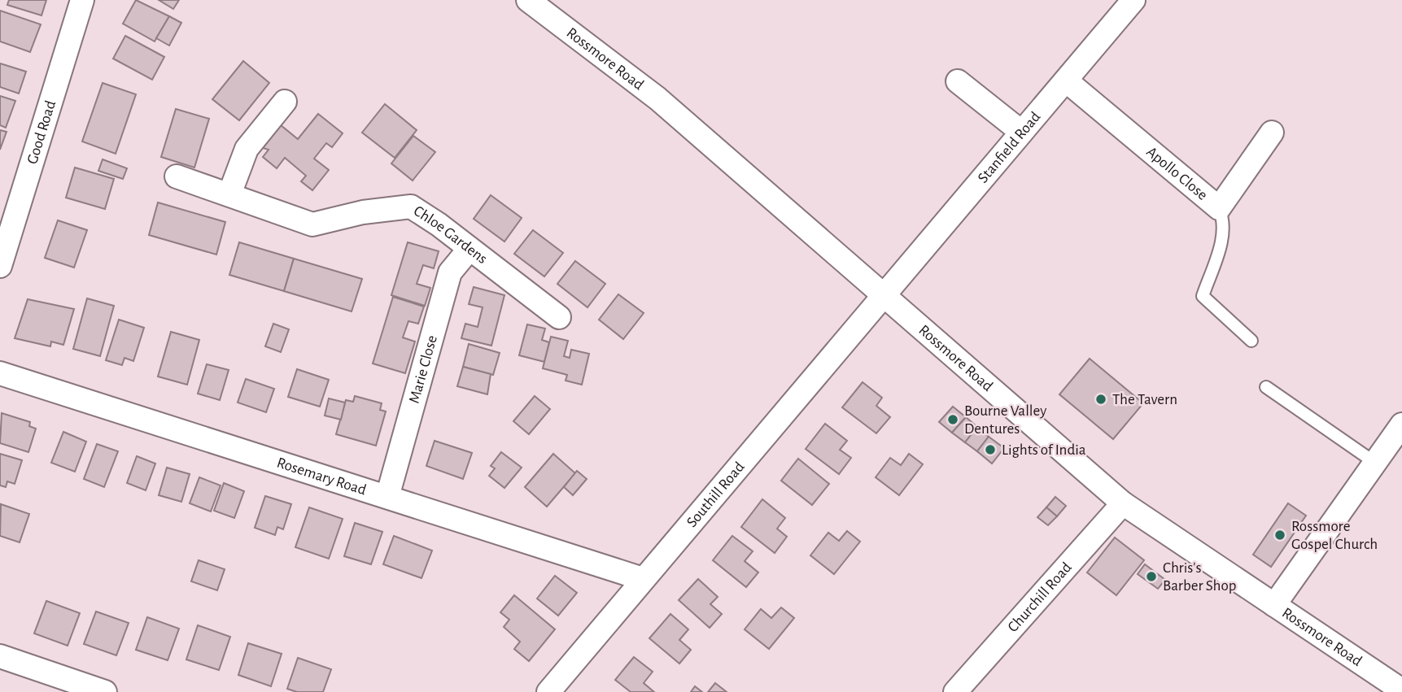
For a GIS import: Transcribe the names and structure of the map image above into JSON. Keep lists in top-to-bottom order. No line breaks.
{"streets":{"street":["Rossmore Road","Good Road","Stanfield Road","Apollo Close","Chloe Gardens","Marie Close","Rosemary Road","Southill Road","Churchill Road"]},"crossings":[["Rossmore Road","Stanfield Road"],["Rossmore Road","Southill Road"],["Rossmore Road","Churchill Road"],["Stanfield Road","Apollo Close"],["Stanfield Road","Southill Road"],["Chloe Gardens","Marie Close"],["Marie Close","Rosemary Road"],["Rosemary Road","Southill Road"]],"places":["The Tavern","Bourne Valley Dentures","Lights of India","Rossmore Gospel Church","Chris's Barber Shop"]}
